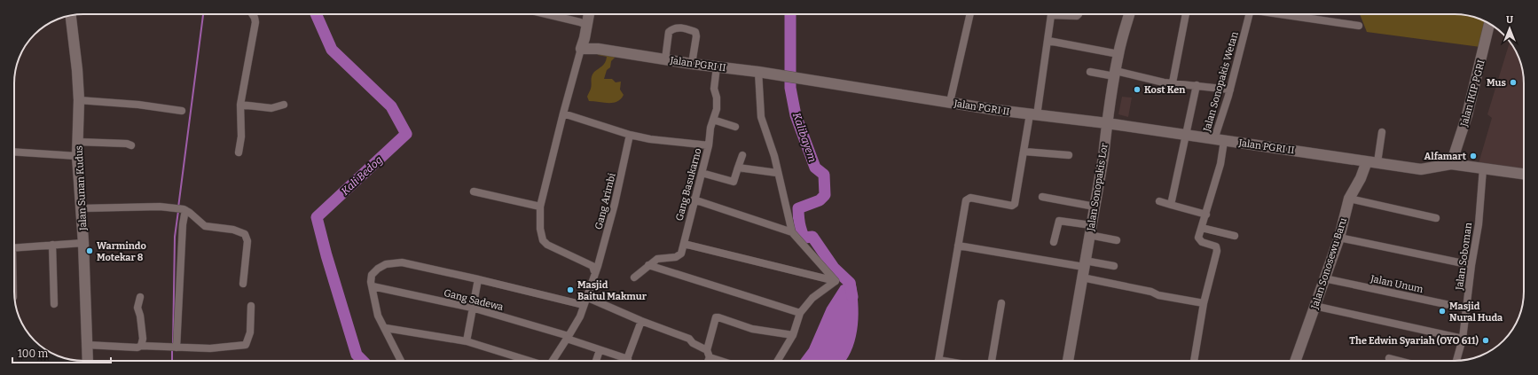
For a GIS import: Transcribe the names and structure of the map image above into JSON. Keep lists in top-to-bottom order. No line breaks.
{"streets":{"street":["Jalan PGRI II","Jalan Sonopakis Wetan","Jalan IKIP PGRI","Gang Basukarno","Jalan Sonopakis Lor","Jalan Sunan Kudus","Gang Arimbi","Jalan Soboman","Jalan Sonosewu Baru","Jalan Unum","Gang Sadewa"]},"crossings":[["Jalan PGRI II","Jalan Sonopakis Wetan"],["Jalan PGRI II","Jalan IKIP PGRI"],["Jalan PGRI II","Gang Basukarno"],["Jalan PGRI II","Jalan Sonopakis Lor"],["Jalan PGRI II","Jalan Soboman"],["Jalan PGRI II","Jalan Sonosewu Baru"],["Gang Arimbi","Gang Sadewa"],["Jalan Soboman","Jalan Unum"],["Jalan Sonosewu Baru","Jalan Unum"]],"water":["Kalibayem","Kali Bedog"],"places":["Mus","Kost Ken","Alfamart","Warmindo Motekar 8","Masjid Baitul Makmur","Masjid Nural Huda","The Edwin Syariah (OYO 611)"],"scale_bar":"100 m","north":"top"}
